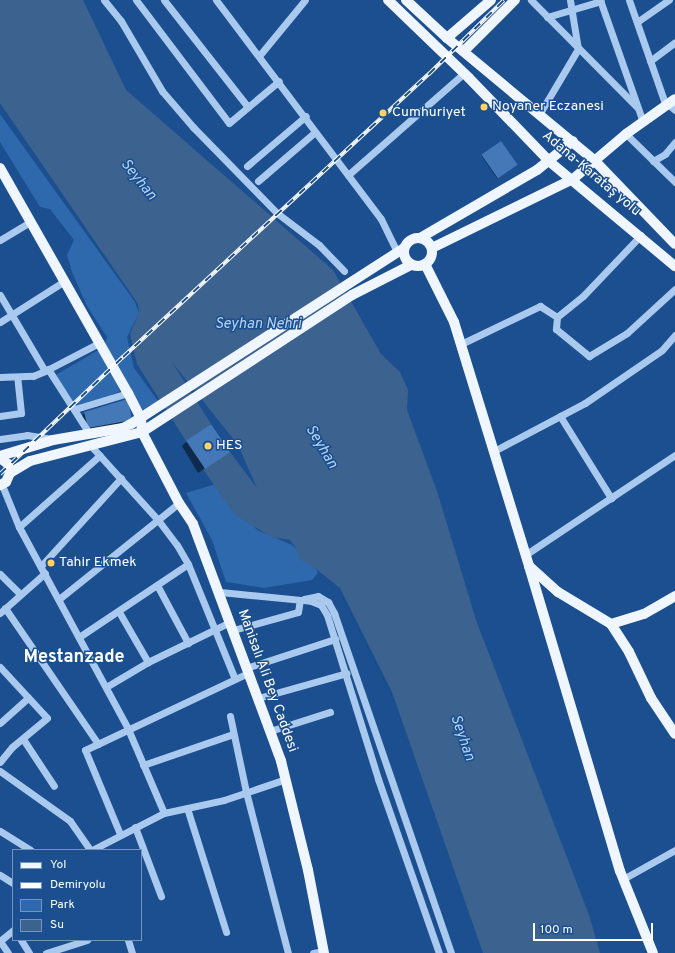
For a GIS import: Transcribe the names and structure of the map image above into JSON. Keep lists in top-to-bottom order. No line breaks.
{"streets":{"main road":["Adana-Karataş yolu","Manisalı Ali Bey Caddesi"]},"districts":["Mestanzade"],"water":["Seyhan","Seyhan Nehri"],"places":["Noyaner Eczanesi","Cumhuriyet","HES","Tahir Ekmek"],"legend":["Yol","Demiryolu","Park","Su"],"scale_bar":"100 m"}
